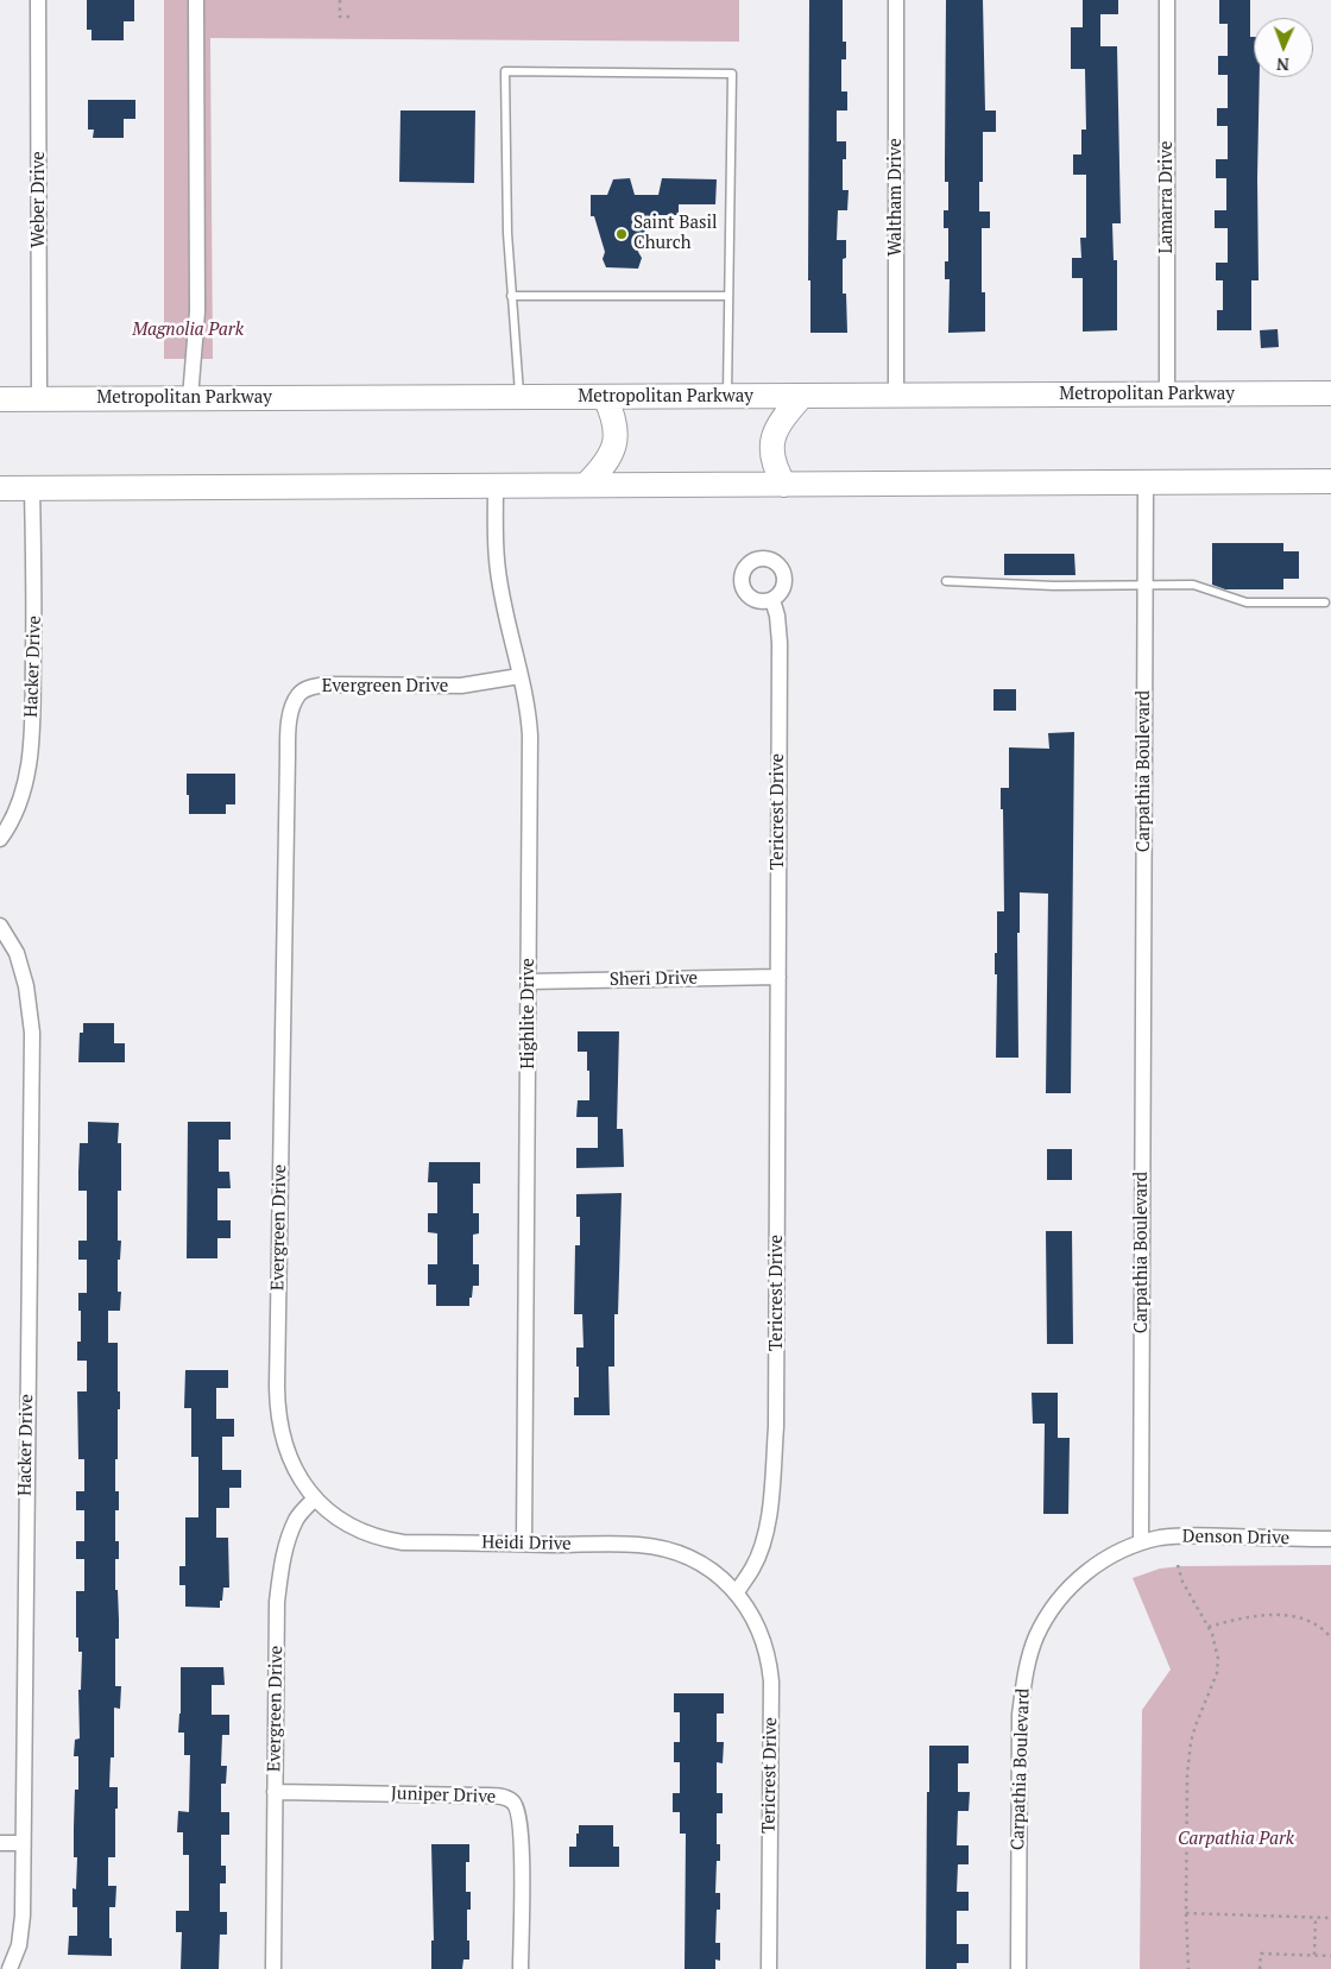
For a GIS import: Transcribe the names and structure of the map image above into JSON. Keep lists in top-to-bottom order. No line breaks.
{"streets":{"main road":["Metropolitan Parkway"],"street":["Waltham Drive","Lamarra Drive","Weber Drive","Hacker Drive","Evergreen Drive","Carpathia Boulevard","Tericrest Drive","Sheri Drive","Highlite Drive","Denson Drive","Heidi Drive","Juniper Drive"]},"crossings":[["Waltham Drive","Metropolitan Parkway"],["Lamarra Drive","Metropolitan Parkway"],["Weber Drive","Metropolitan Parkway"],["Evergreen Drive","Highlite Drive"],["Evergreen Drive","Heidi Drive"],["Evergreen Drive","Juniper Drive"],["Carpathia Boulevard","Denson Drive"],["Tericrest Drive","Sheri Drive"],["Tericrest Drive","Heidi Drive"],["Sheri Drive","Highlite Drive"],["Highlite Drive","Heidi Drive"]],"parks":["Magnolia Park","Carpathia Park"],"places":["Saint Basil Church"],"north":"bottom"}
